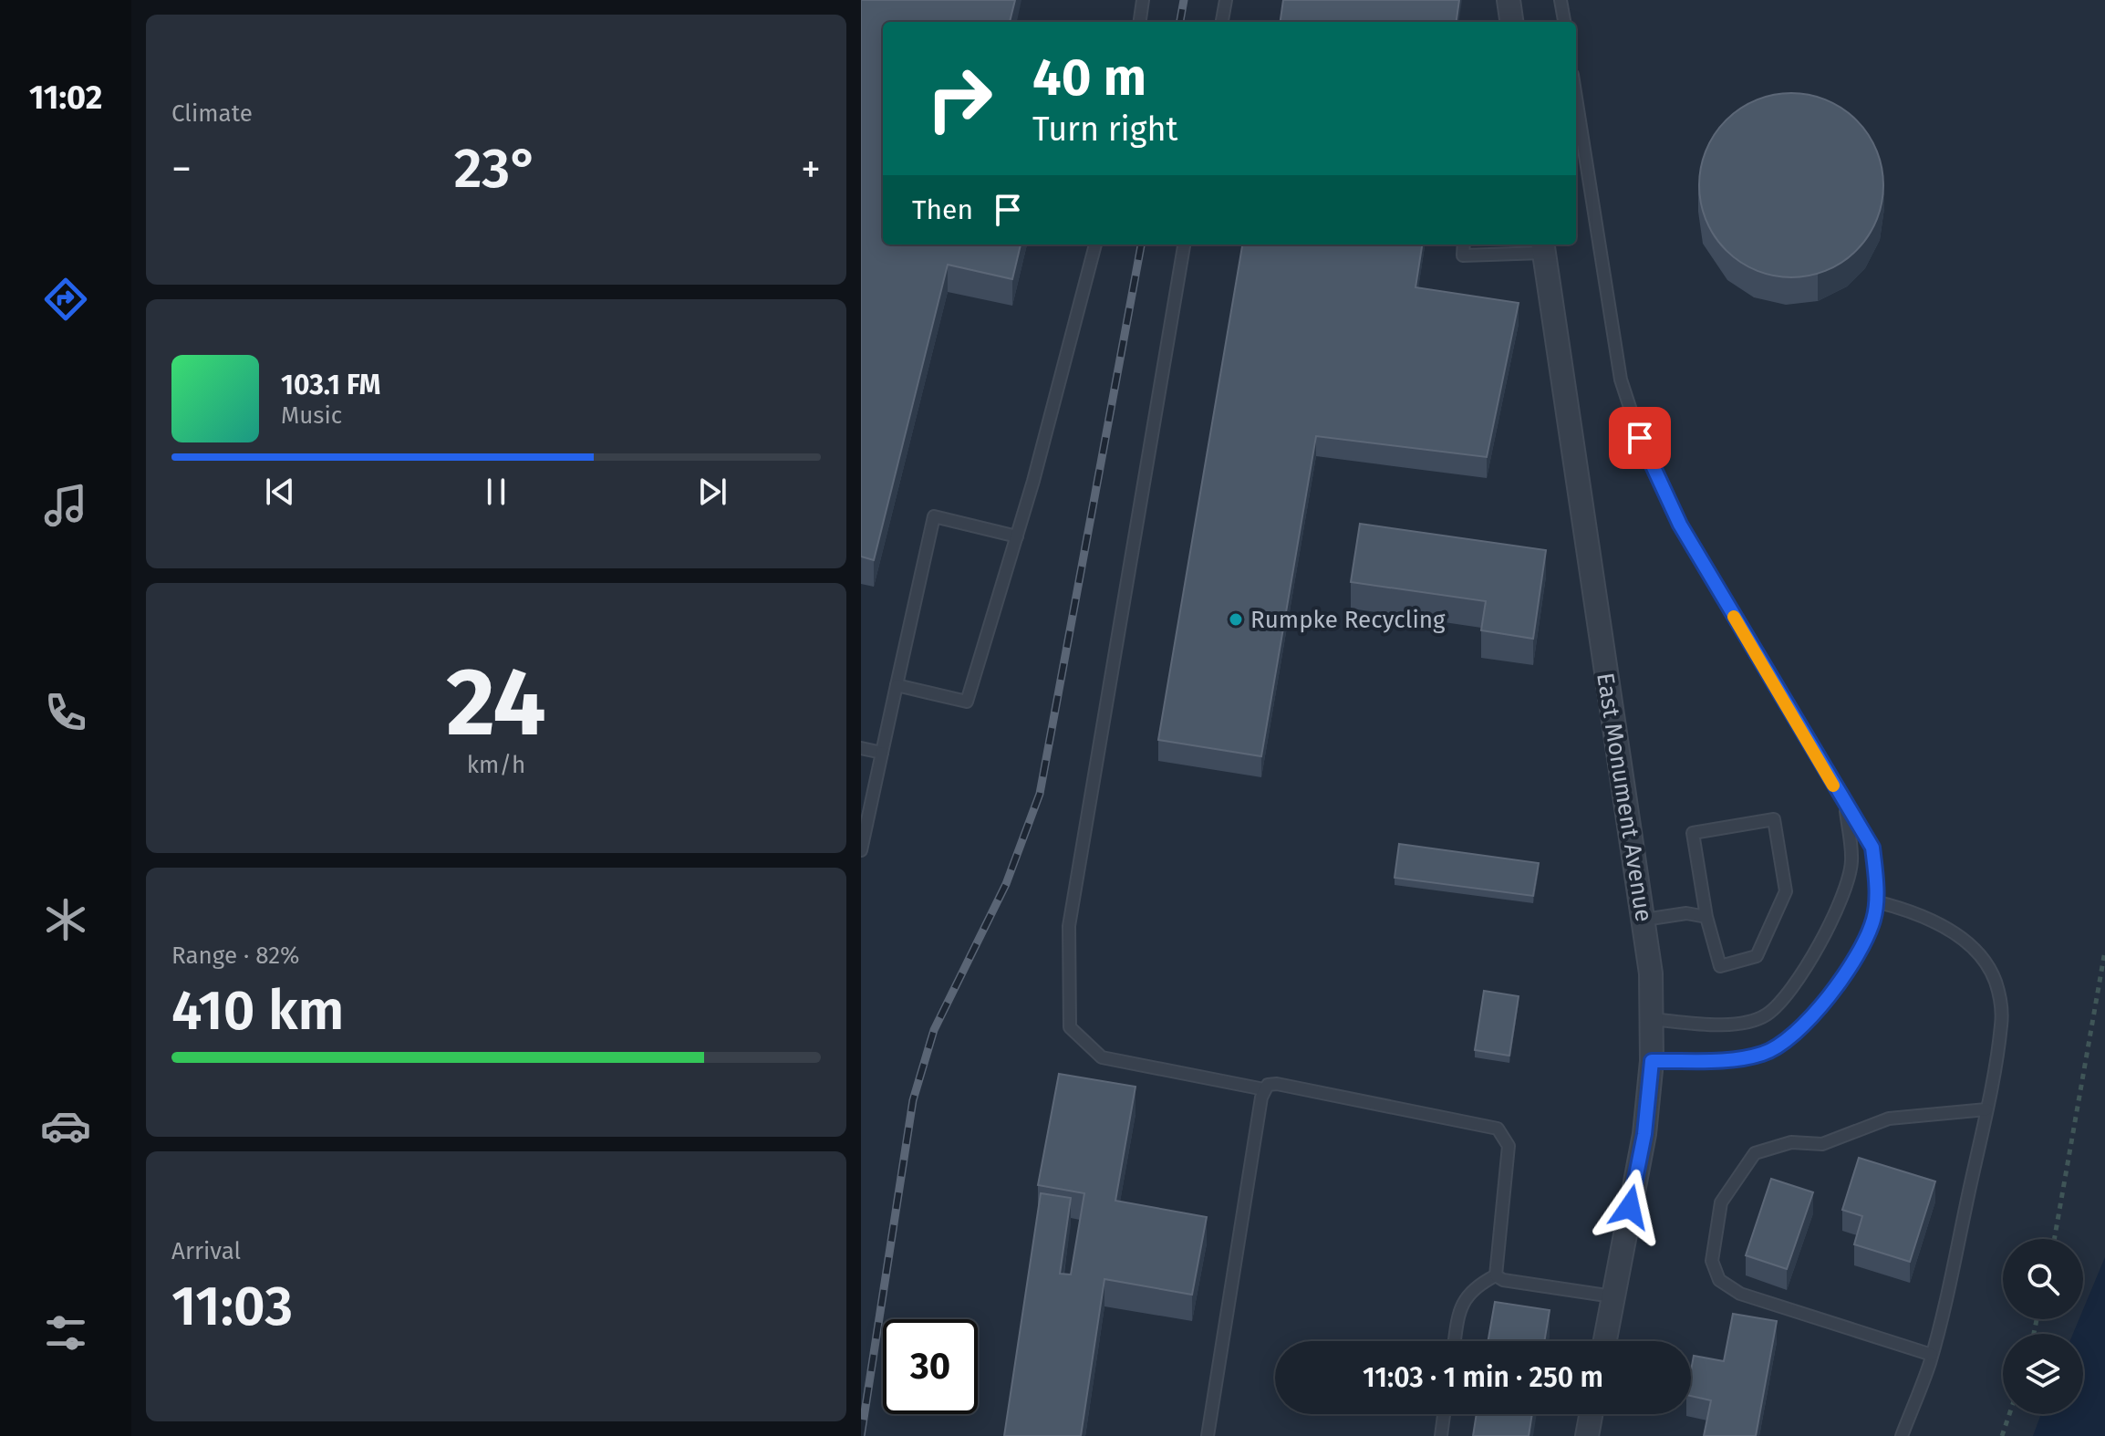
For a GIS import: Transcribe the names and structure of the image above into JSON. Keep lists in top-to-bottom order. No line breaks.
{"streets":{"street":["East Monument Avenue"]},"places":["Rumpke Recycling"],"page":{"tabs":"11:02","tile":["Climate",["24","km/h"],["Range · 82%","410 km"],["Arrival","11:03"]],"turn":["40 m","Turn right"],"heat":["−","23°","+"],"then":"Then","song":["103.1 FM","Music"],"limit":"30","trip":"11:03 · 1 min · 250 m"}}
